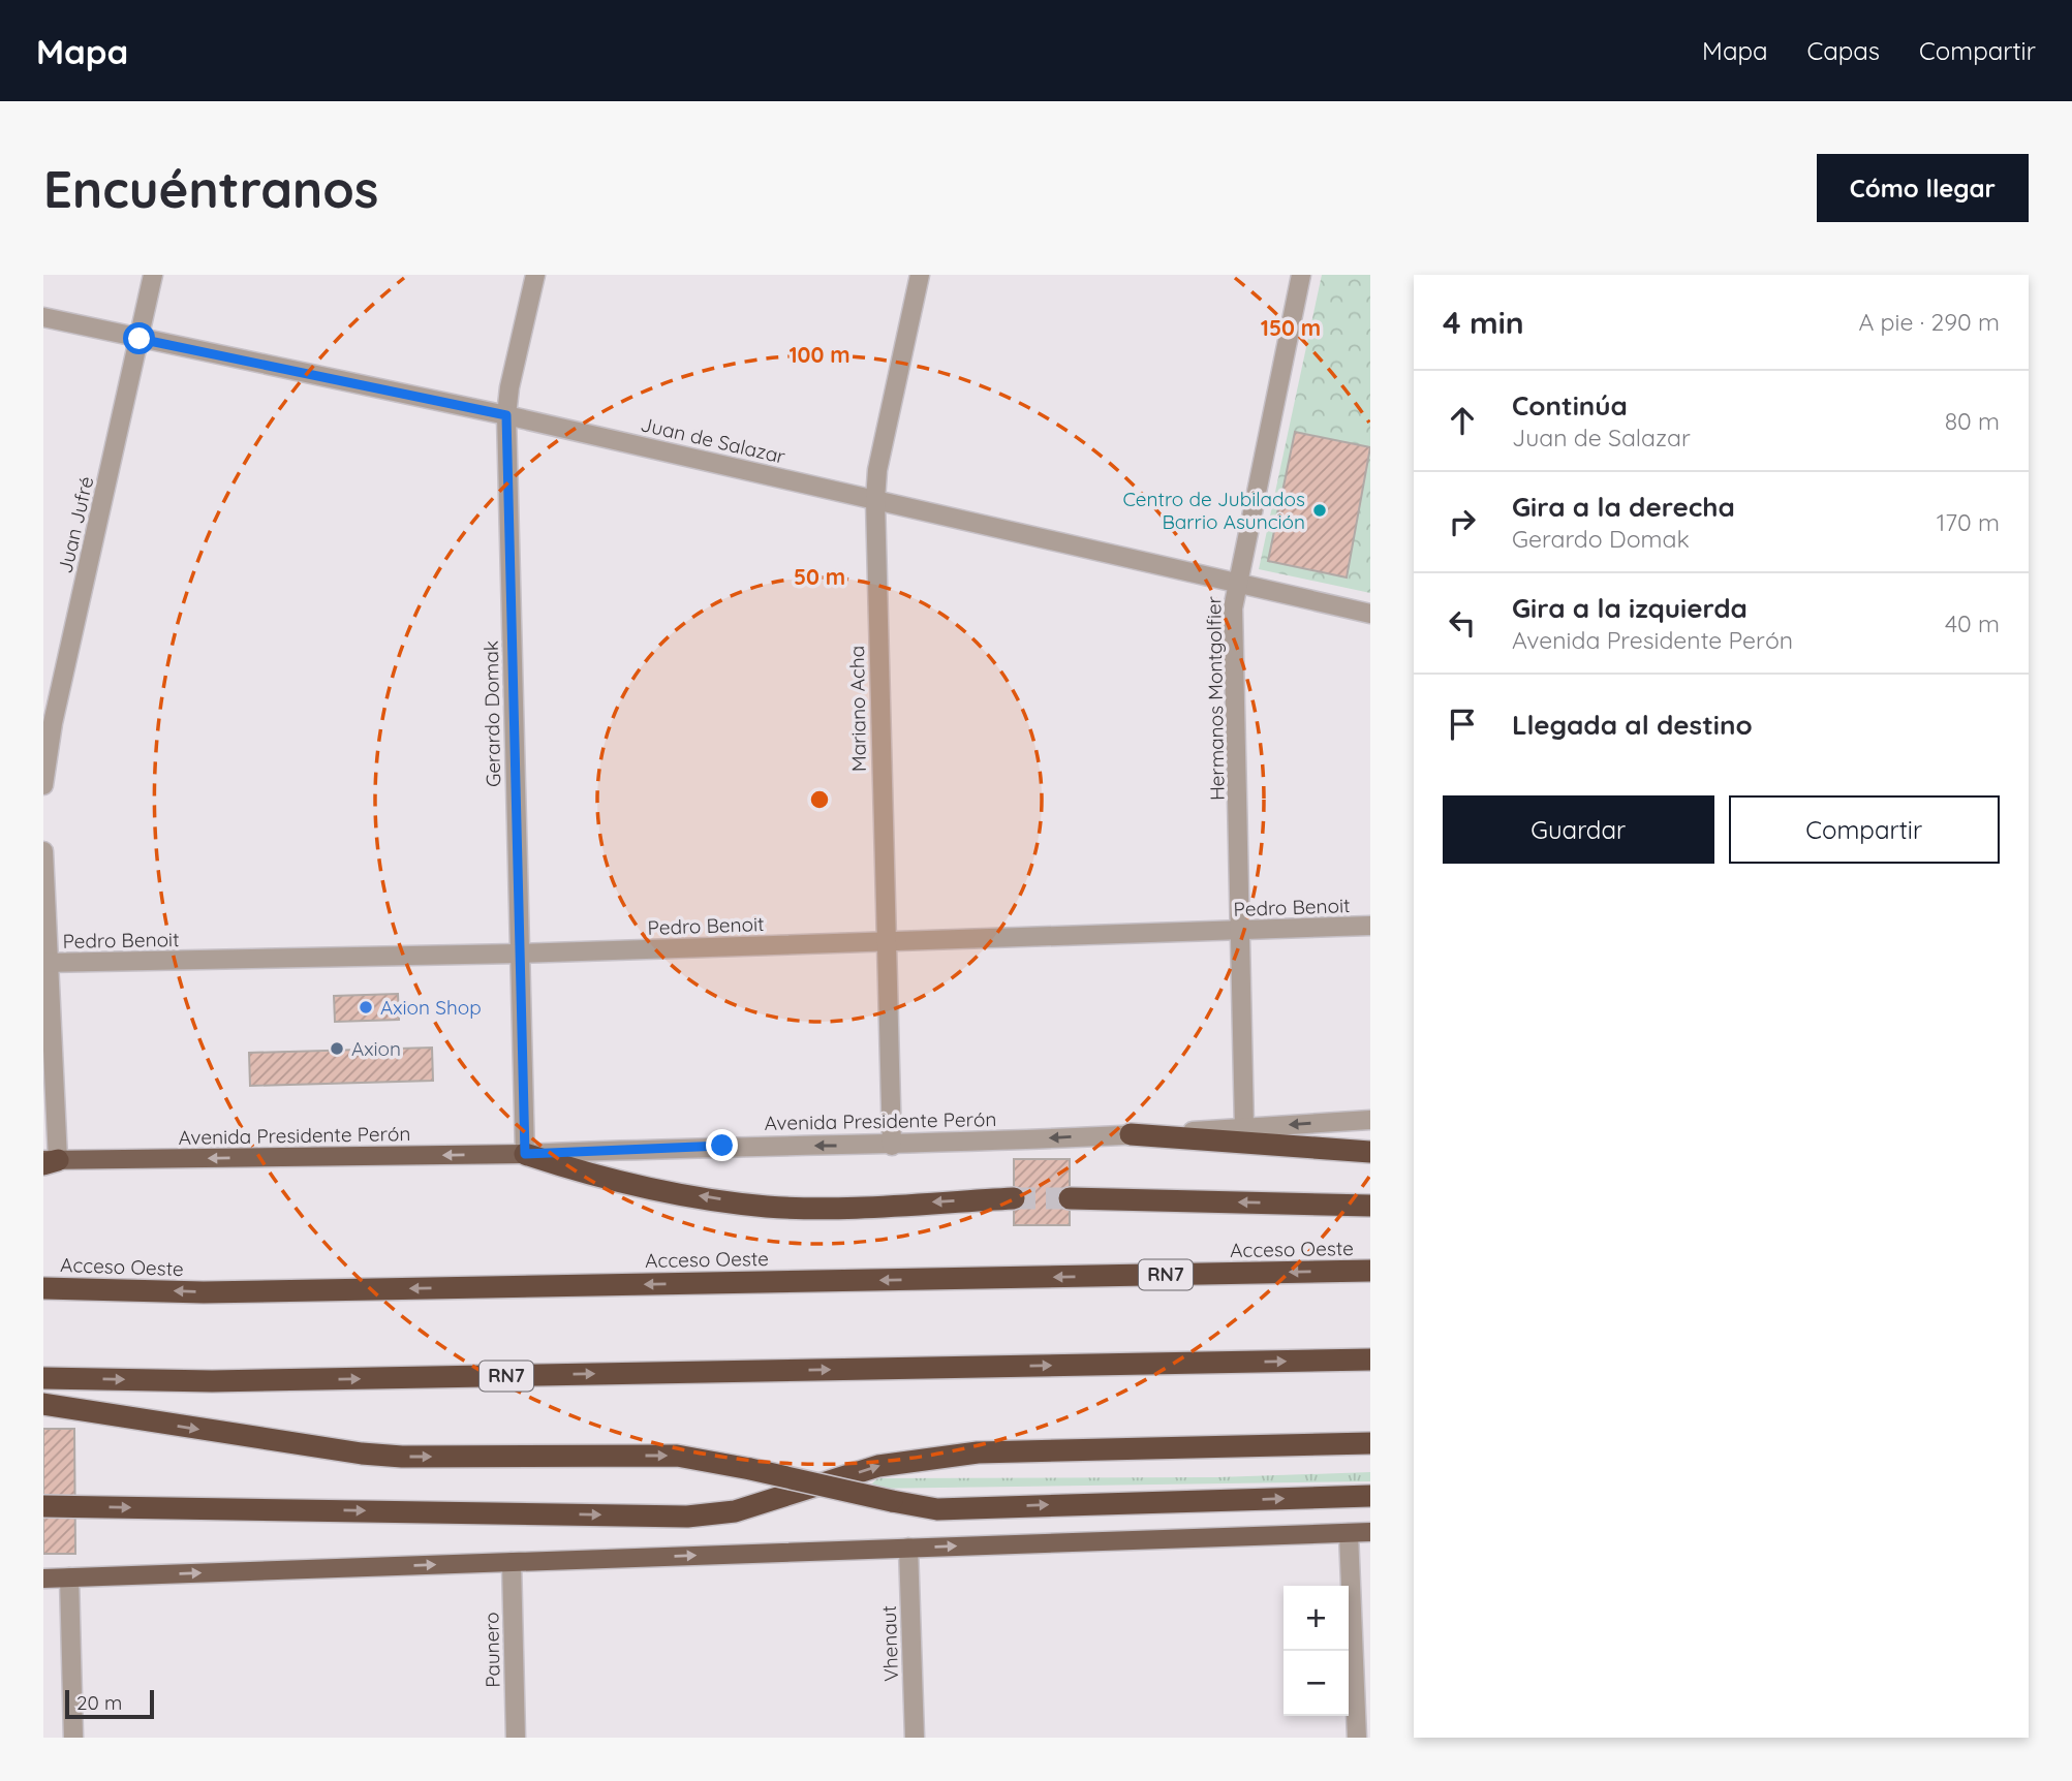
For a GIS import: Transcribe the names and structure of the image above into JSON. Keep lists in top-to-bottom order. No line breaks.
{"streets":{"highway":["Acceso Oeste","RN7"],"main road":["Avenida Presidente Perón"],"street":["Juan de Salazar","Juan Jufré","Hermanos Montgolfier","Mariano Acha","Gerardo Domak","Pedro Benoit","Vhenaut","Paunero"]},"crossings":[["Juan de Salazar","Juan Jufré"],["Juan de Salazar","Hermanos Montgolfier"],["Juan de Salazar","Mariano Acha"],["Juan de Salazar","Gerardo Domak"],["Hermanos Montgolfier","Pedro Benoit"],["Hermanos Montgolfier","Avenida Presidente Perón"],["Mariano Acha","Pedro Benoit"],["Mariano Acha","Avenida Presidente Perón"],["Gerardo Domak","Pedro Benoit"],["Gerardo Domak","Avenida Presidente Perón"]],"one_way":["Avenida Presidente Perón"],"places":["Centro de Jubilados Barrio Asunción","Axion Shop","Axion"],"scale_bar":"20 m","page":{"header":"Mapa","nav":["Mapa","Capas","Compartir"],"buttons":["Cómo llegar",["Guardar","Compartir"]],"title":"Encuéntranos","heading":["4 min","A pie · 290 m"],"list":[["Continúa","Juan de Salazar","80 m"],["Gira a la derecha","Gerardo Domak","170 m"],["Gira a la izquierda","Avenida Presidente Perón","40 m"],"Llegada al destino"],"map_buttons":["+","−"],"scale":"20 m"},"rings":["150 m","100 m","50 m"]}
